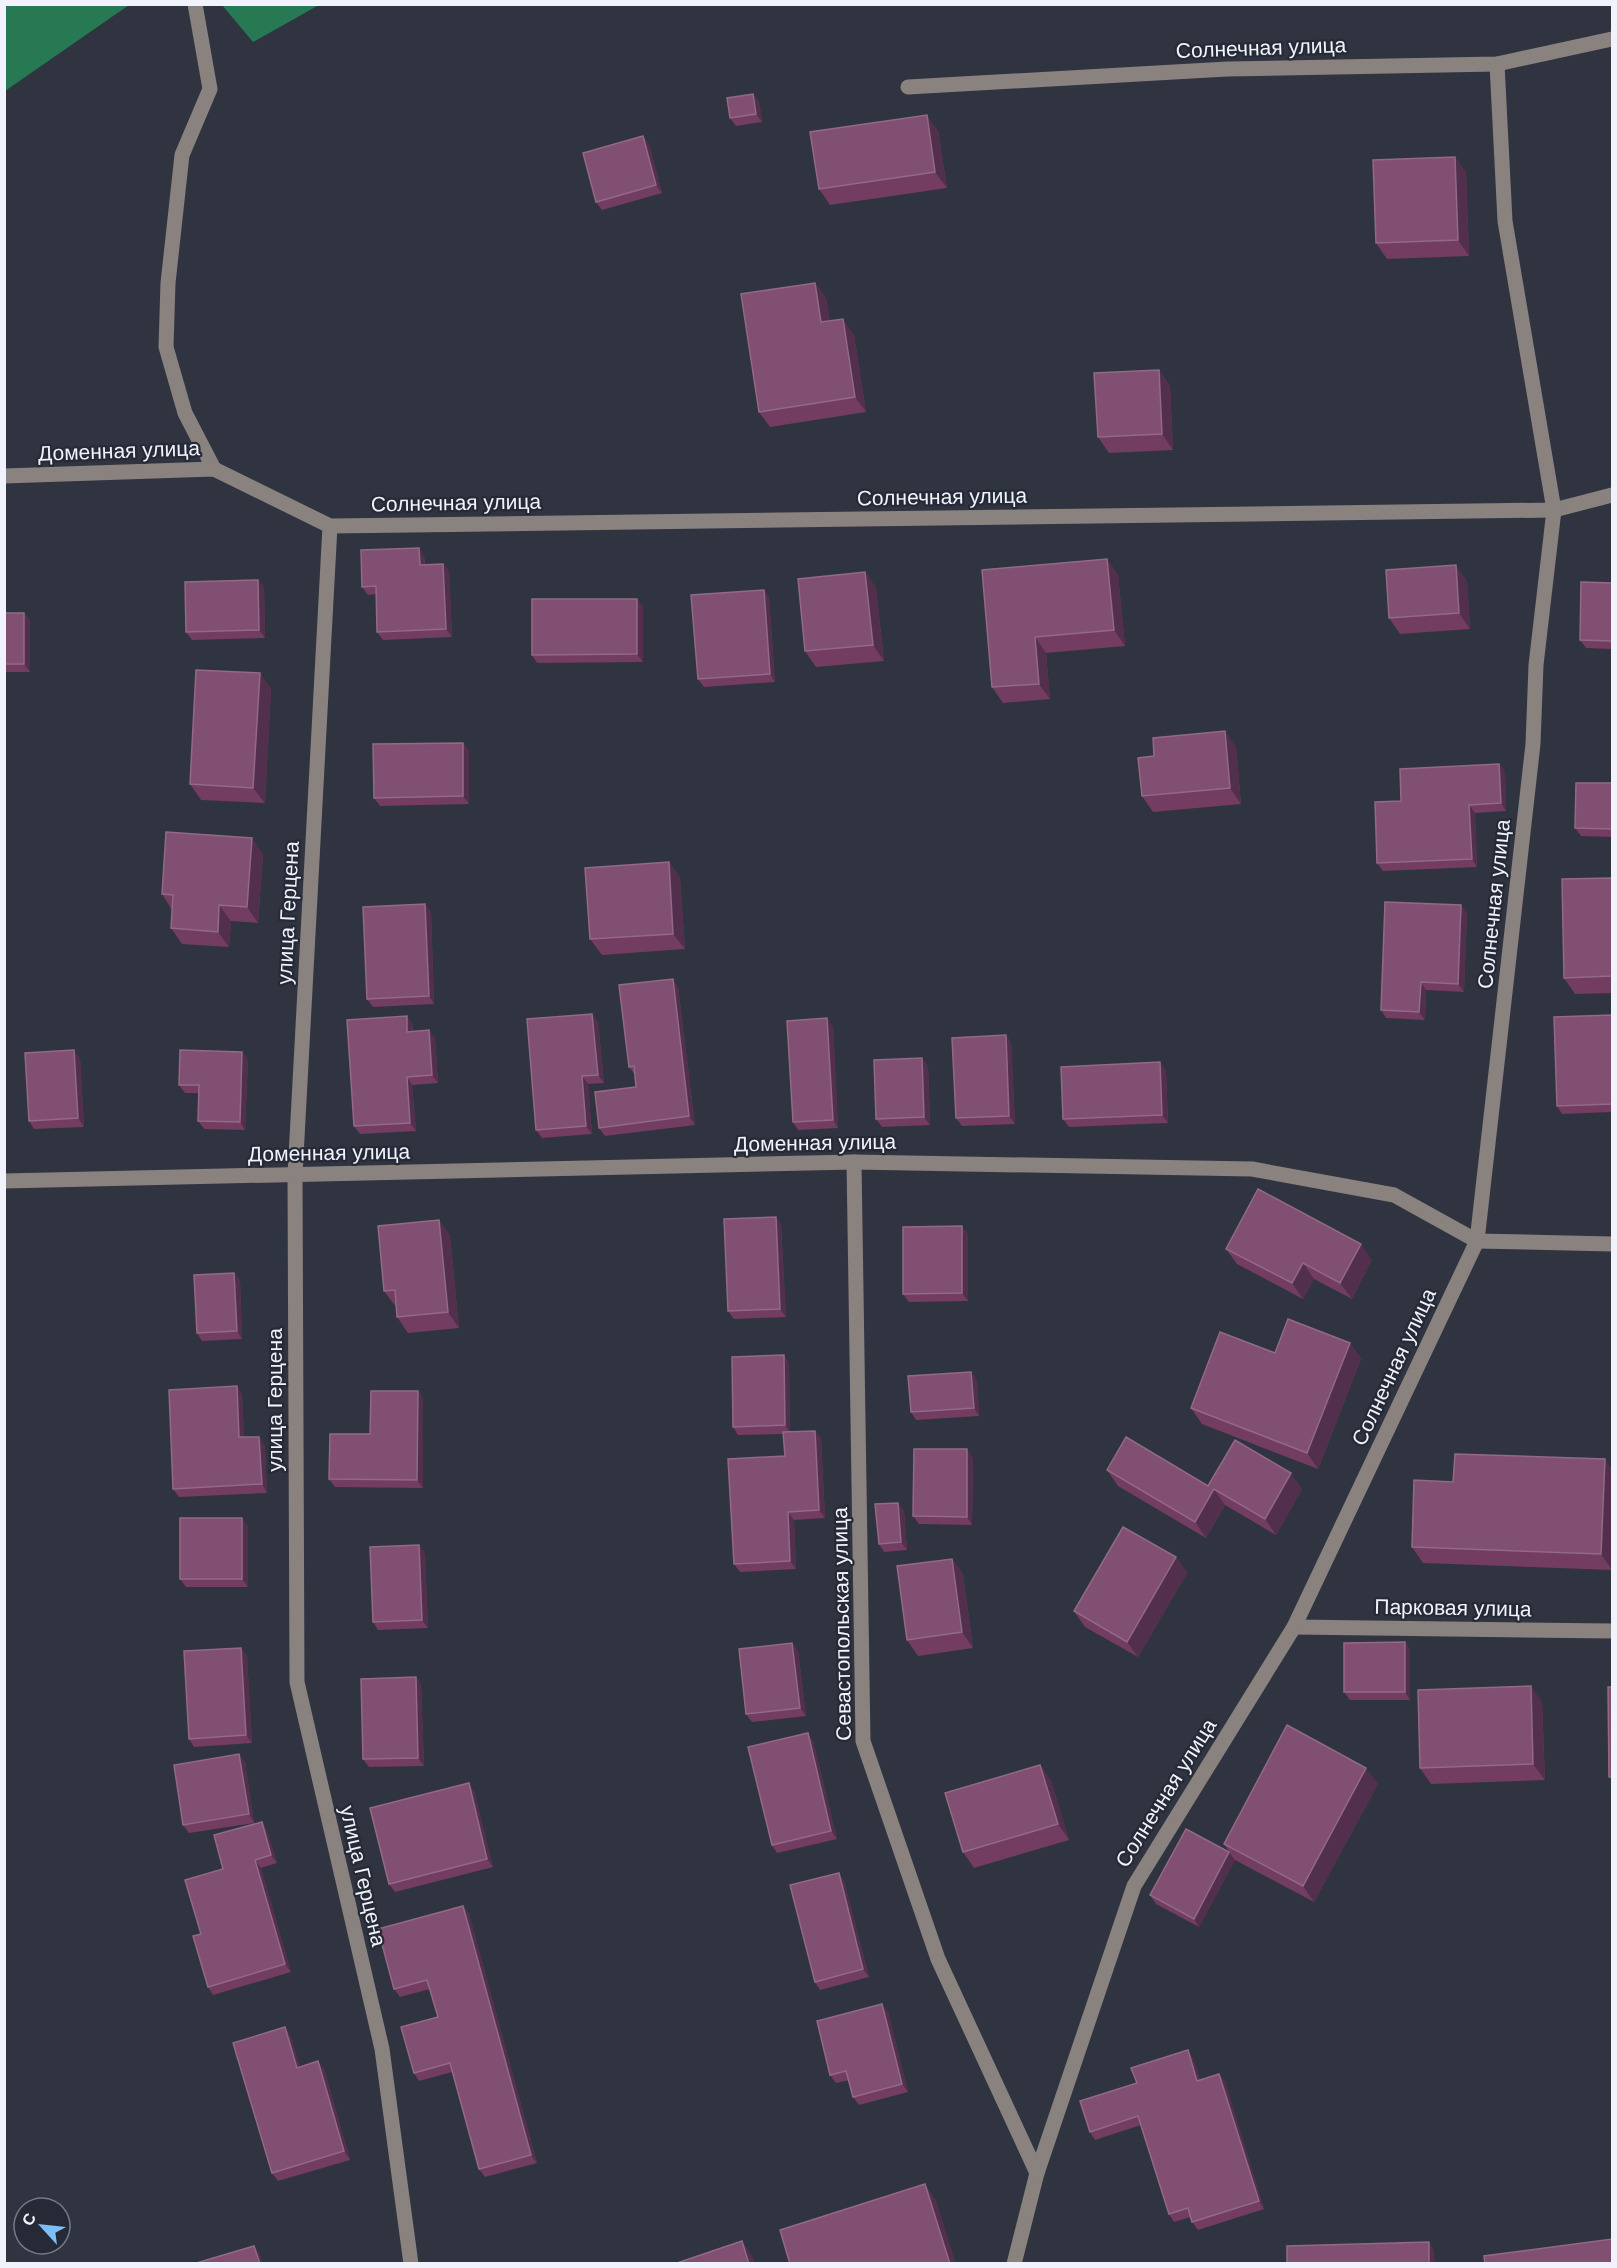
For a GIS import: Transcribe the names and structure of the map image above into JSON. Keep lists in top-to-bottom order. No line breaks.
{"streets":{"street":["Солнечная улица","Доменная улица","улица Герцена","Парковая улица","Севастопольская улица"]},"crossings":[["Солнечная улица","Доменная улица"],["Солнечная улица","улица Герцена"],["Солнечная улица","Парковая улица"],["Солнечная улица","Севастопольская улица"],["Доменная улица","улица Герцена"],["Доменная улица","Севастопольская улица"]],"north":"top left"}
